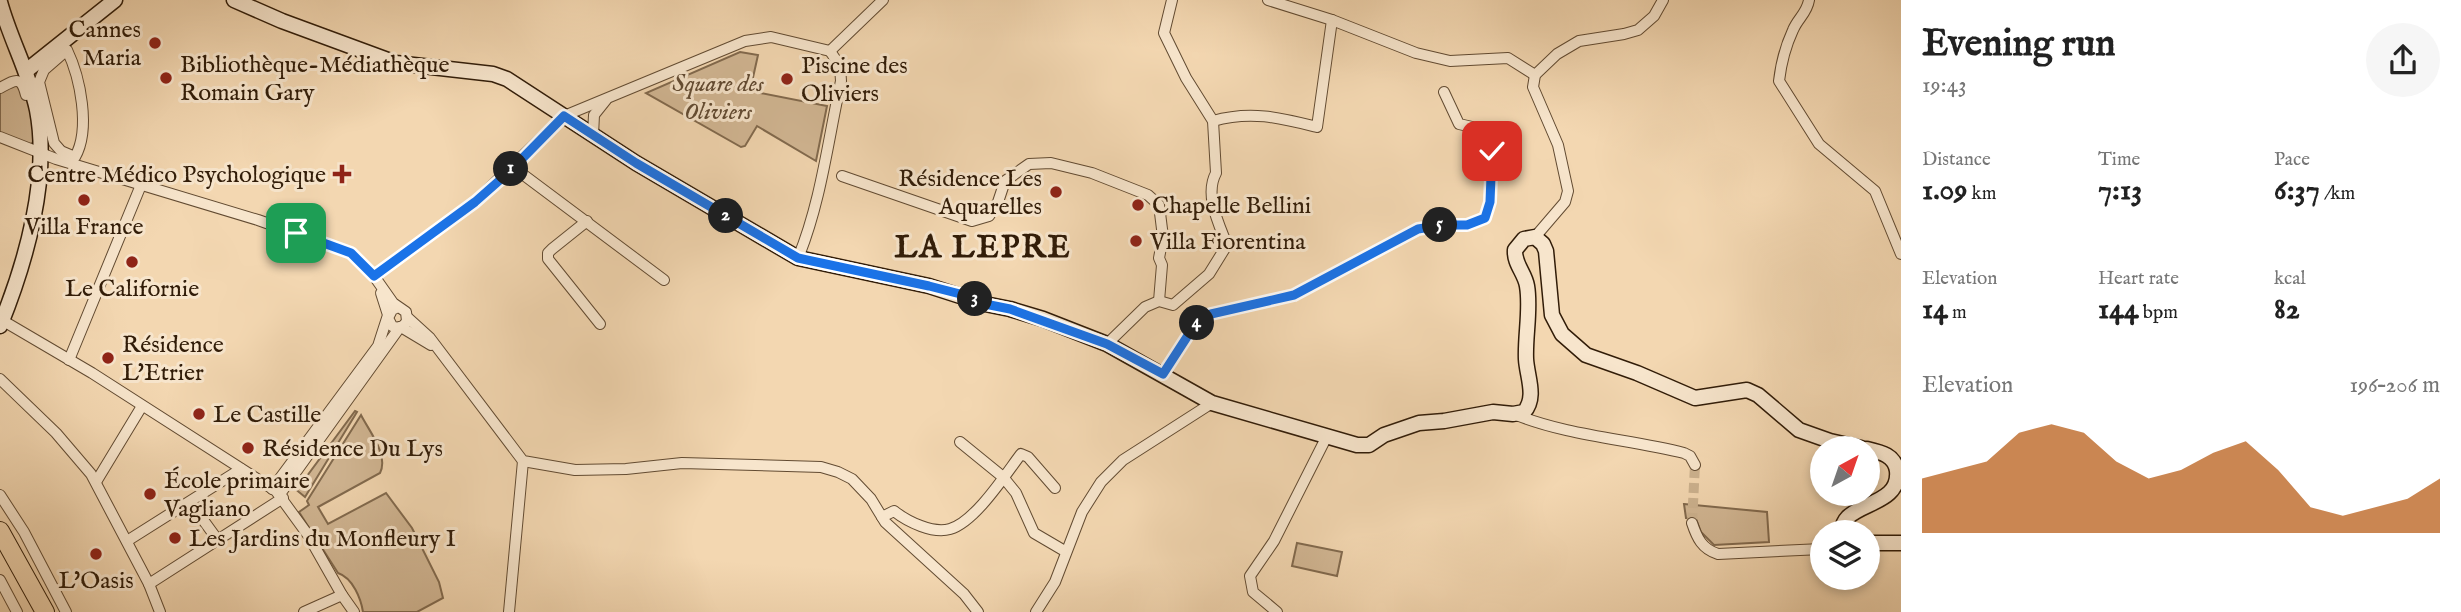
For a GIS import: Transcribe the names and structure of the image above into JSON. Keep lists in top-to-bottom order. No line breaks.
{"districts":["LA LEPRE"],"parks":["Square des Oliviers"],"places":{"other":["Cannes Maria","Bibliothèque-Médiathèque Romain Gary","Piscine des Oliviers","Résidence Les Aquarelles","Villa France","Chapelle Bellini","Villa Fiorentina","Le Californie","Résidence L'Etrier","Le Castille","Résidence Du Lys","École primaire Vagliano","Les Jardins du Monfleury I","L'Oasis"],"health":["Centre Médico Psychologique"]},"north":"top right","page":{"heading":["Evening run","19:43"],"stats":[["Distance","1.09 km"],["Time","7:13"],["Pace","6:37 /km"],["Elevation","14 m"],["Heart rate","144 bpm"],["kcal","82"]],"pins":["1","2","5","3","4"],"chart":["Elevation","196–206 m"]}}
